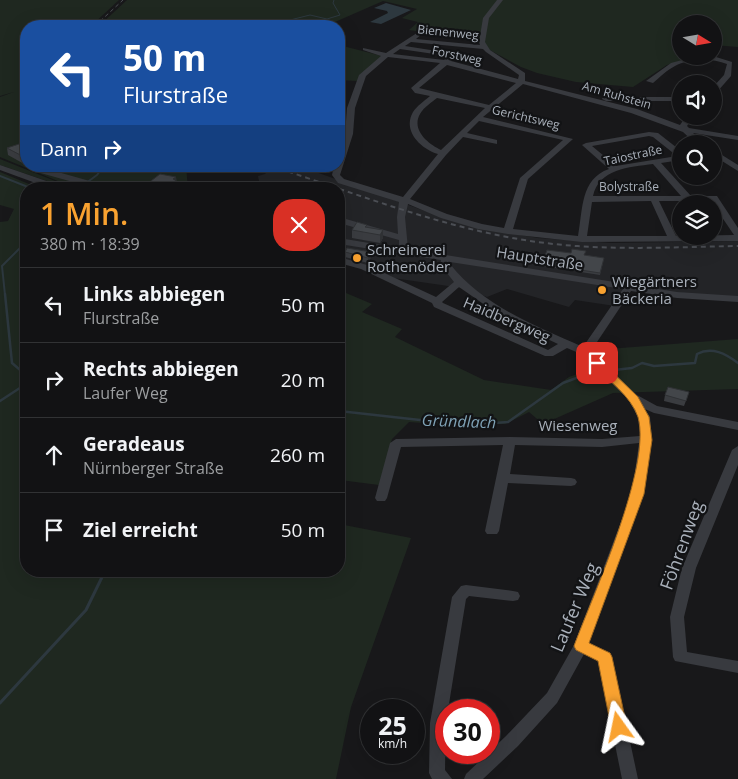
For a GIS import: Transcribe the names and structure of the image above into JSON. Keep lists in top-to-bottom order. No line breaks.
{"streets":{"street":["Bienenweg","Forstweg","Am Ruhstein","Gerichtsweg","Taiostraße","Bolystraße","Hauptstraße","Haidbergweg","Wiesenweg","Föhrenweg","Laufer Weg"]},"crossings":[["Forstweg","Am Ruhstein"],["Taiostraße","Bolystraße"],["Wiesenweg","Laufer Weg"]],"water":["Gründlach"],"places":["Schreinerei Rothenöder","Wiegärtners Bäckeria"],"north":"right","page":{"turn":["50 m","Flurstraße"],"then":"Dann","heading":["1 Min.","380 m · 18:39"],"list":[{"name":"Links abbiegen","note":"Flurstraße","value":"50 m"},{"name":"Rechts abbiegen","note":"Laufer Weg","value":"20 m"},{"name":"Geradeaus","note":"Nürnberger Straße","value":"260 m"},{"name":"Ziel erreicht","value":"50 m"}],"speed":"25 km/h","limit":"30"}}
